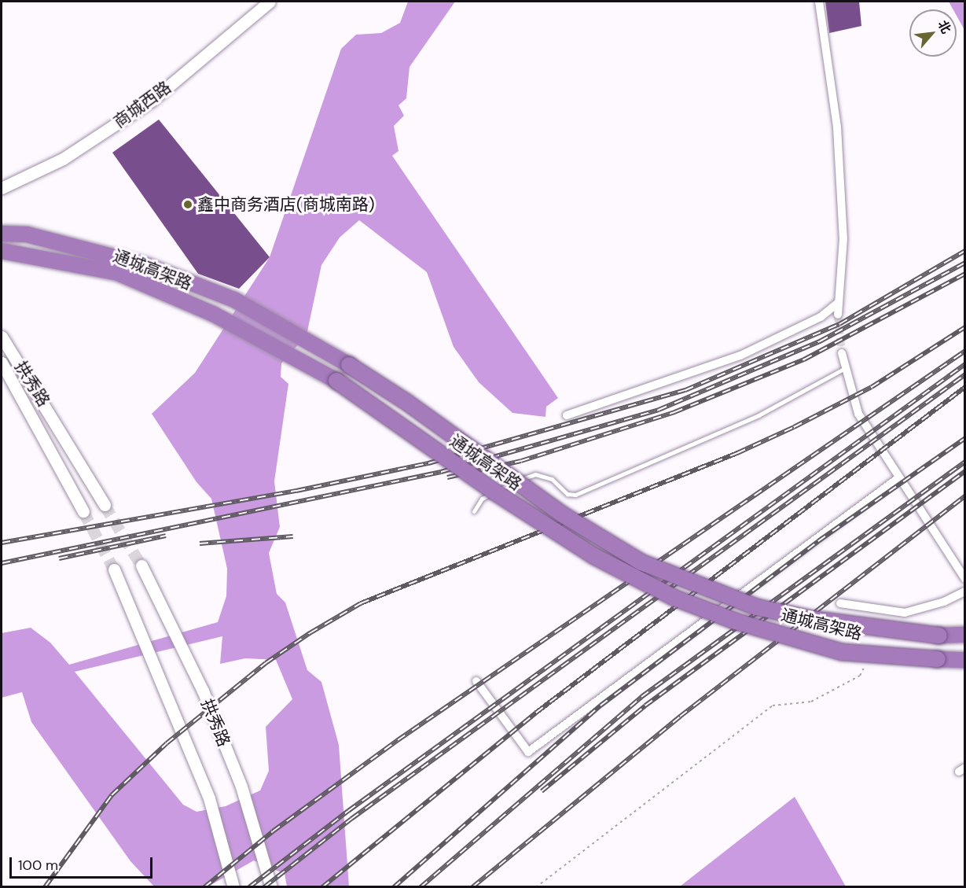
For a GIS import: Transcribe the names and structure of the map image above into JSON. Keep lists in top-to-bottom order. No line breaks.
{"streets":{"highway":["通城高架路"],"main road":["商城西路","拱秀路"]},"places":["鑫中商务酒店(商城南路)"],"scale_bar":"100 m","north":"top right"}
